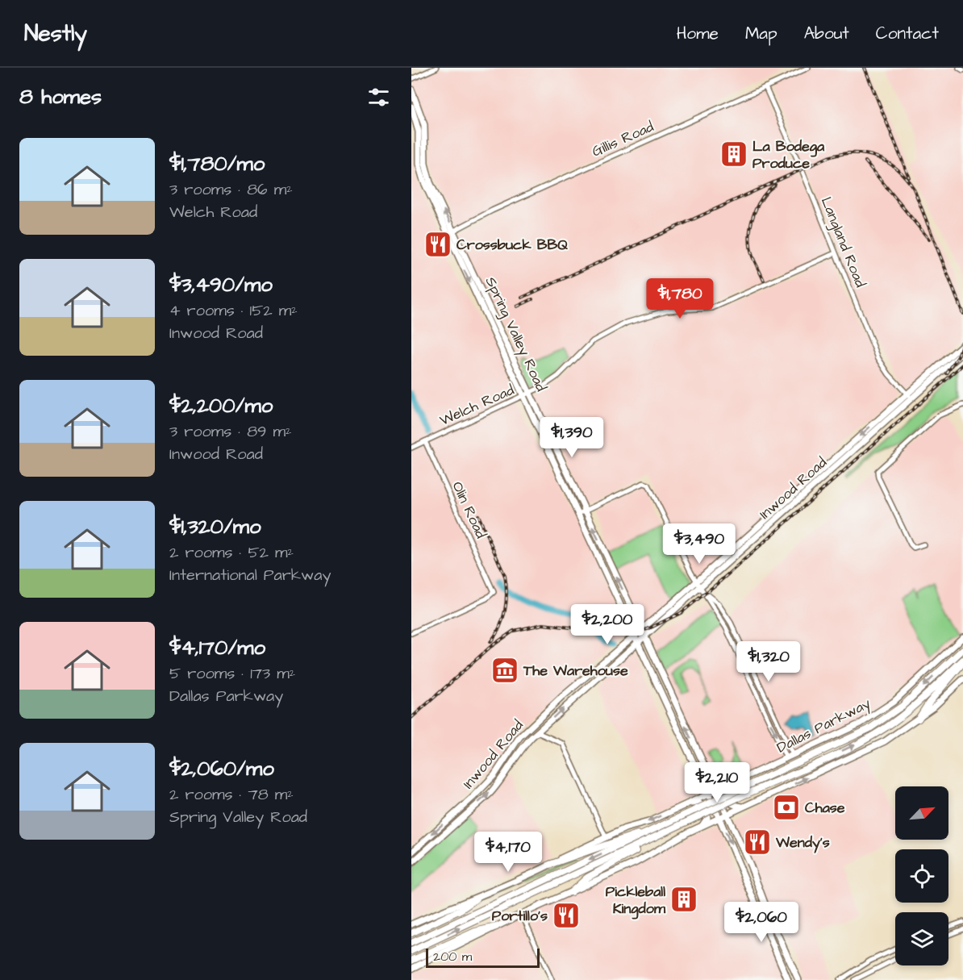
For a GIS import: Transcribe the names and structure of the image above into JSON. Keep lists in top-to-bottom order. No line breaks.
{"streets":{"main road":["Spring Valley Road","Inwood Road","Dallas Parkway"],"street":["Gillis Road","Langland Road","Welch Road","Olin Road"]},"crossings":[["Gillis Road","Langland Road"],["Gillis Road","Spring Valley Road"],["Langland Road","Welch Road"],["Langland Road","Inwood Road"],["Spring Valley Road","Welch Road"],["Spring Valley Road","Inwood Road"],["Spring Valley Road","Dallas Parkway"],["Welch Road","Olin Road"]],"places":{"building":["La Bodega Produce","Pickleball Kingdom"],"restaurant":["Crossbuck BBQ","Wendy's","Portillo's"],"museum":["The Warehouse"],"bank":["Chase"]},"scale_bar":"200 m","north":"top right","page":{"header":"Nestly","nav":["Home","Map","About","Contact"],"heading":"8 homes","list":[{"name":"$1,780/mo","note":"3 rooms · 86 m² · Welch Road"},{"name":"$3,490/mo","note":"4 rooms · 152 m² · Inwood Road"},{"name":"$2,200/mo","note":"3 rooms · 89 m² · Inwood Road"},{"name":"$1,320/mo","note":"2 rooms · 52 m² · International Parkway"},{"name":"$4,170/mo","note":"5 rooms · 173 m² · Dallas Parkway"},{"name":"$2,060/mo","note":"2 rooms · 78 m² · Spring Valley Road"}],"price":["$1,780","$1,390","$3,490","$2,200","$1,320","$2,210","$4,170","$2,060"],"scale":"200 m"}}
